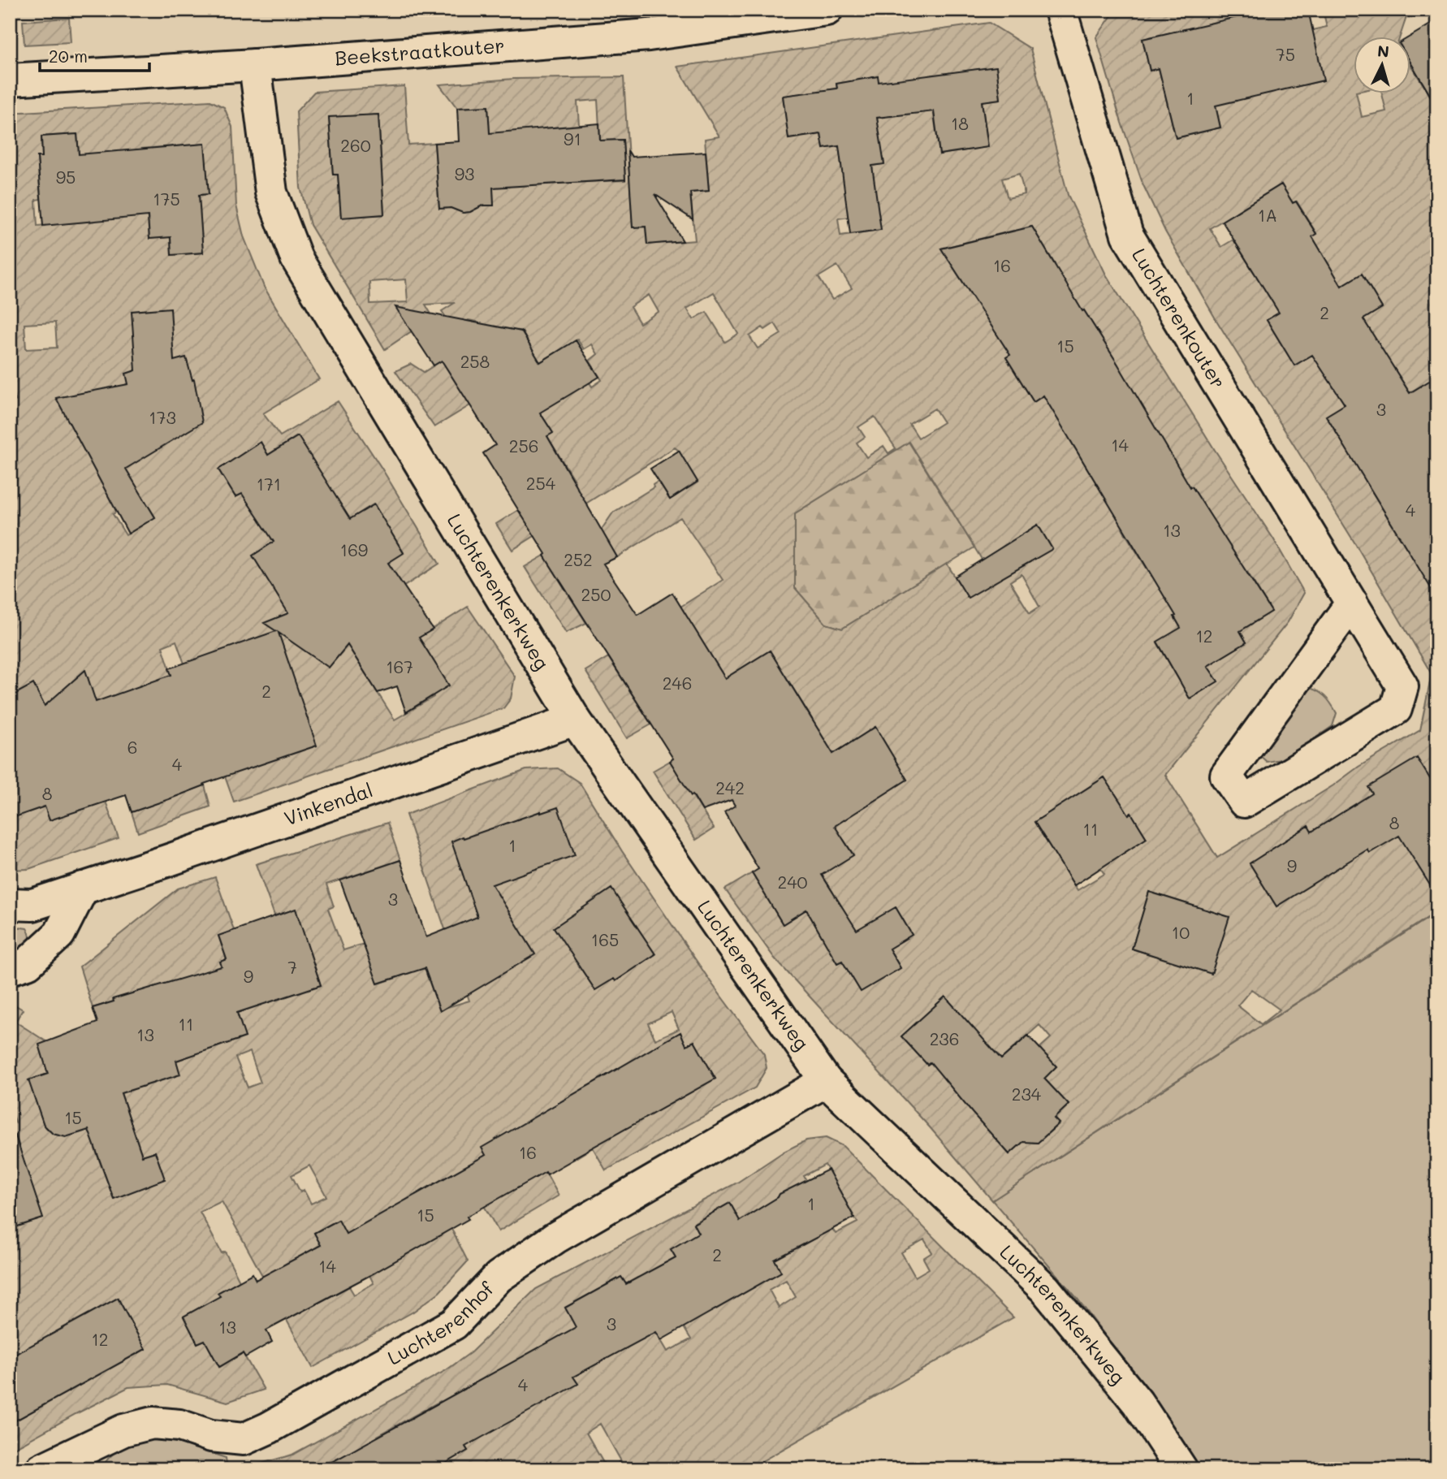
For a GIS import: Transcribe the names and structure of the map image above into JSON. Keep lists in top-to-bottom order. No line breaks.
{"streets":{"street":["Beekstraatkouter","Luchterenkouter","Luchterenkerkweg","Vinkendal","Luchterenhof"]},"crossings":[["Beekstraatkouter","Luchterenkerkweg"],["Luchterenkerkweg","Vinkendal"],["Luchterenkerkweg","Luchterenhof"]],"house_numbers":["75","1","18","91","260","93","95","175","1A","16","2","15","258","3","173","14","256","254","171","4","13","169","252","250","12","167","246","2","6","4","242","8","8","11","1","9","240","3","10","165","7","9","11","13","236","234","15","16","1","15","2","14","3","13","12","4"],"scale_bar":"20 m","north":"top"}
